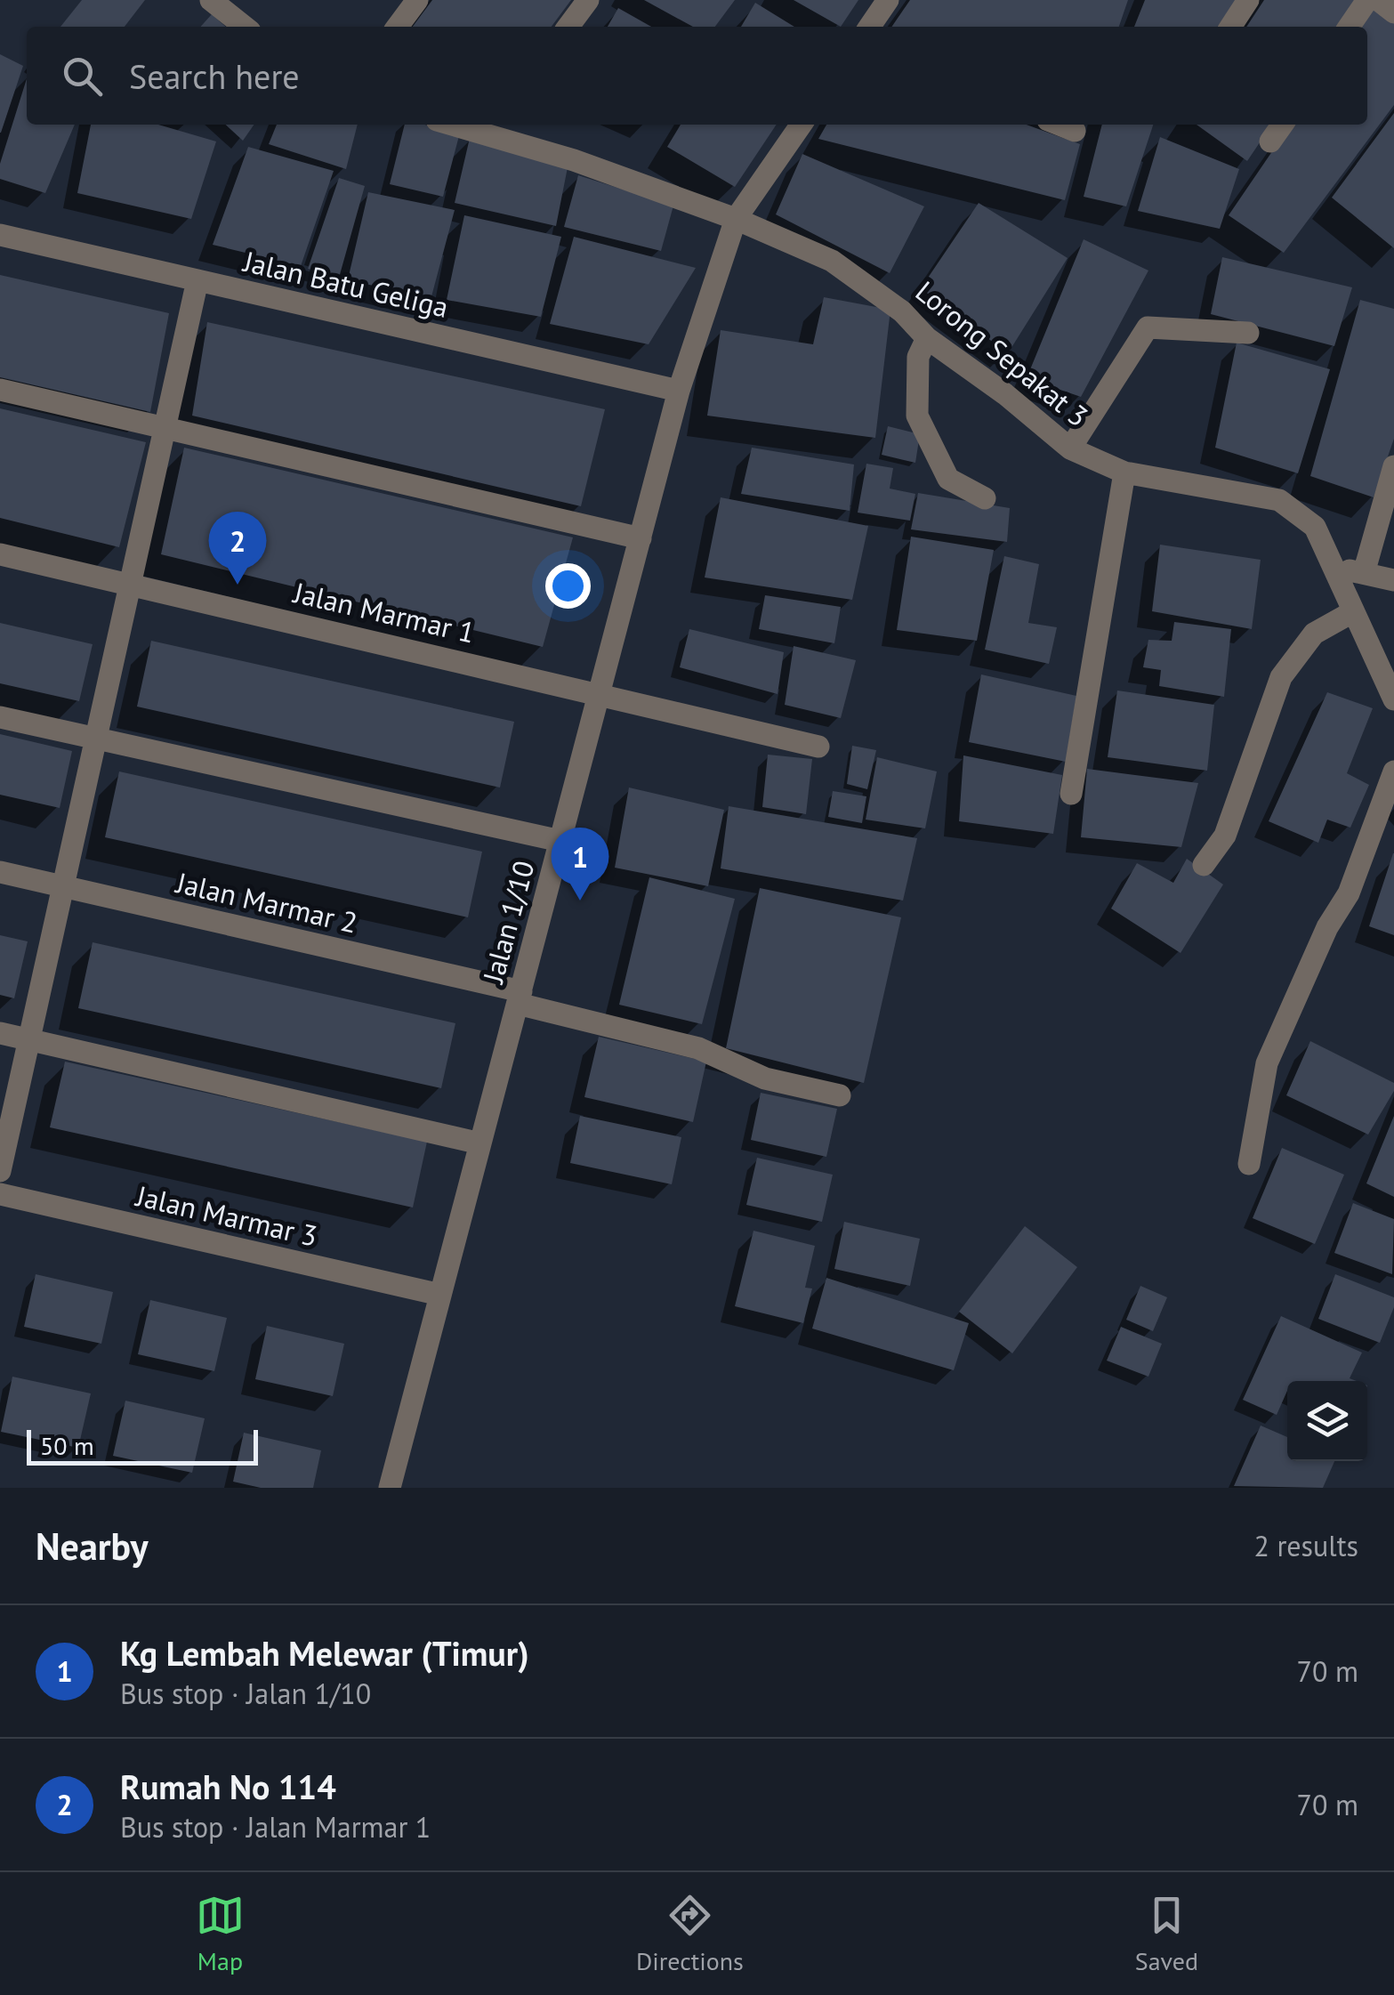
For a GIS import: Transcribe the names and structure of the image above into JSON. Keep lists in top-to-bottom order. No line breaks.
{"streets":{"street":["Jalan Batu Geliga","Lorong Sepakat 3","Jalan Marmar 1","Jalan Marmar 2","Jalan 1/10","Jalan Marmar 3"]},"crossings":[["Jalan Batu Geliga","Jalan 1/10"],["Lorong Sepakat 3","Jalan 1/10"],["Jalan Marmar 1","Jalan 1/10"],["Jalan Marmar 2","Jalan 1/10"],["Jalan 1/10","Jalan Marmar 3"]],"scale_bar":"50 m","page":{"search":"Search here","pins":["2","1"],"scale":"50 m","heading":["Nearby","2 results"],"list":[{"mark":"1","name":"Kg Lembah Melewar (Timur)","note":"Bus stop · Jalan 1/10","value":"70 m"},{"mark":"2","name":"Rumah No 114","note":"Bus stop · Jalan Marmar 1","value":"70 m"}],"nav":["Map","Directions","Saved"]}}
